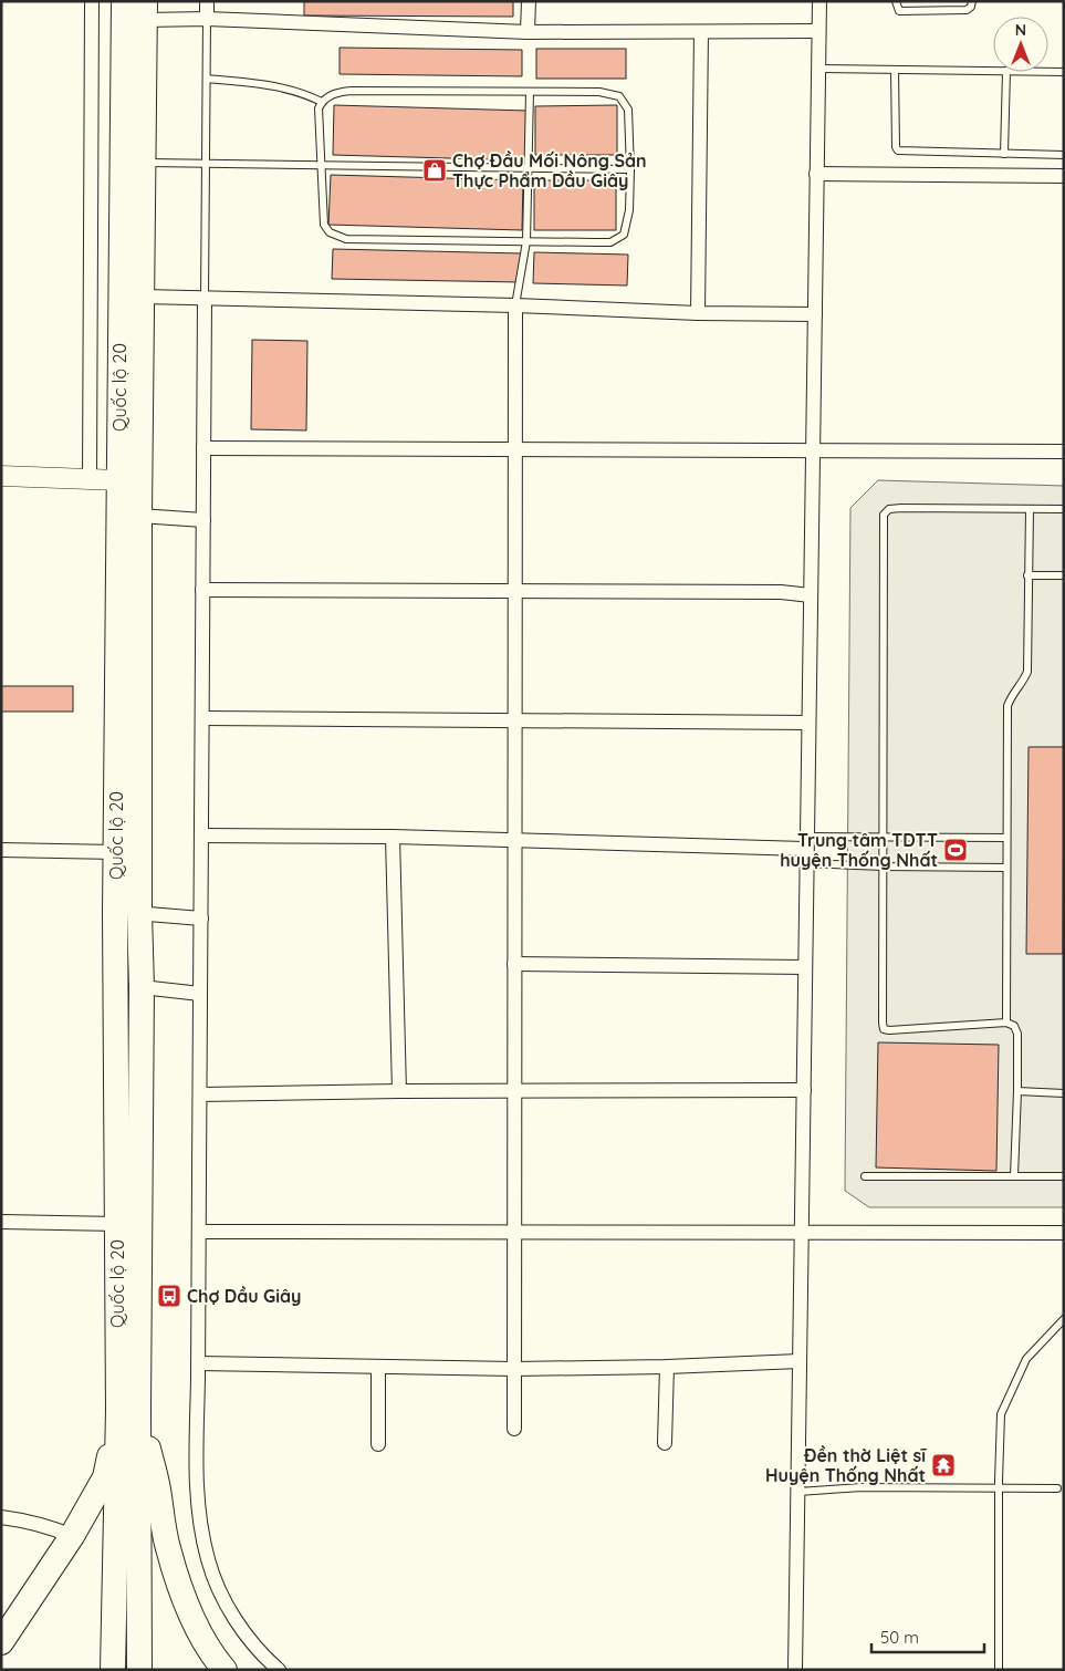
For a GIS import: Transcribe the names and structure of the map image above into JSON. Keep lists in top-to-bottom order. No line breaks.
{"streets":{"highway":["Quốc lộ 20"]},"places":{"shop":["Chợ Đầu Mối Nông Sản Thực Phẩm Dầu Giây"],"sports":["Trung tâm TDTT huyện Thống Nhất"],"bus stop":["Chợ Dầu Giây"],"temple":["Đền thờ Liệt sĩ Huyện Thống Nhất"]},"scale_bar":"50 m","north":"top"}
